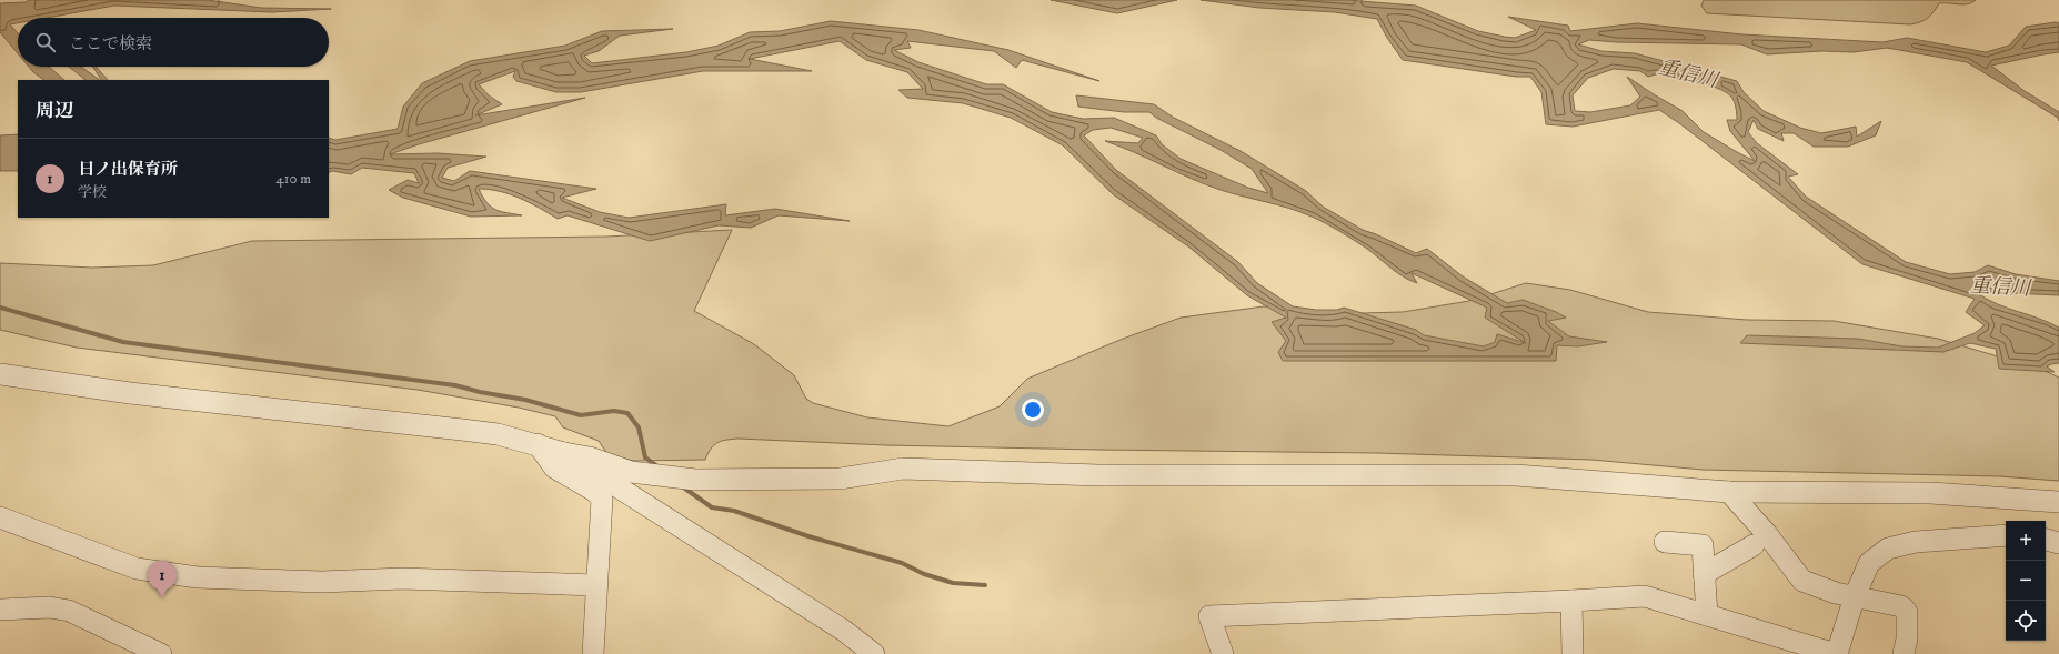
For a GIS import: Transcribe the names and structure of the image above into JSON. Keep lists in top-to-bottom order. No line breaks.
{"water":["重信川"],"page":{"search":"ここで検索","heading":"周辺","list":[{"mark":"1","name":"日ノ出保育所","note":"学校","value":"410 m"}],"map_buttons":["+","−"],"pins":"1"}}
